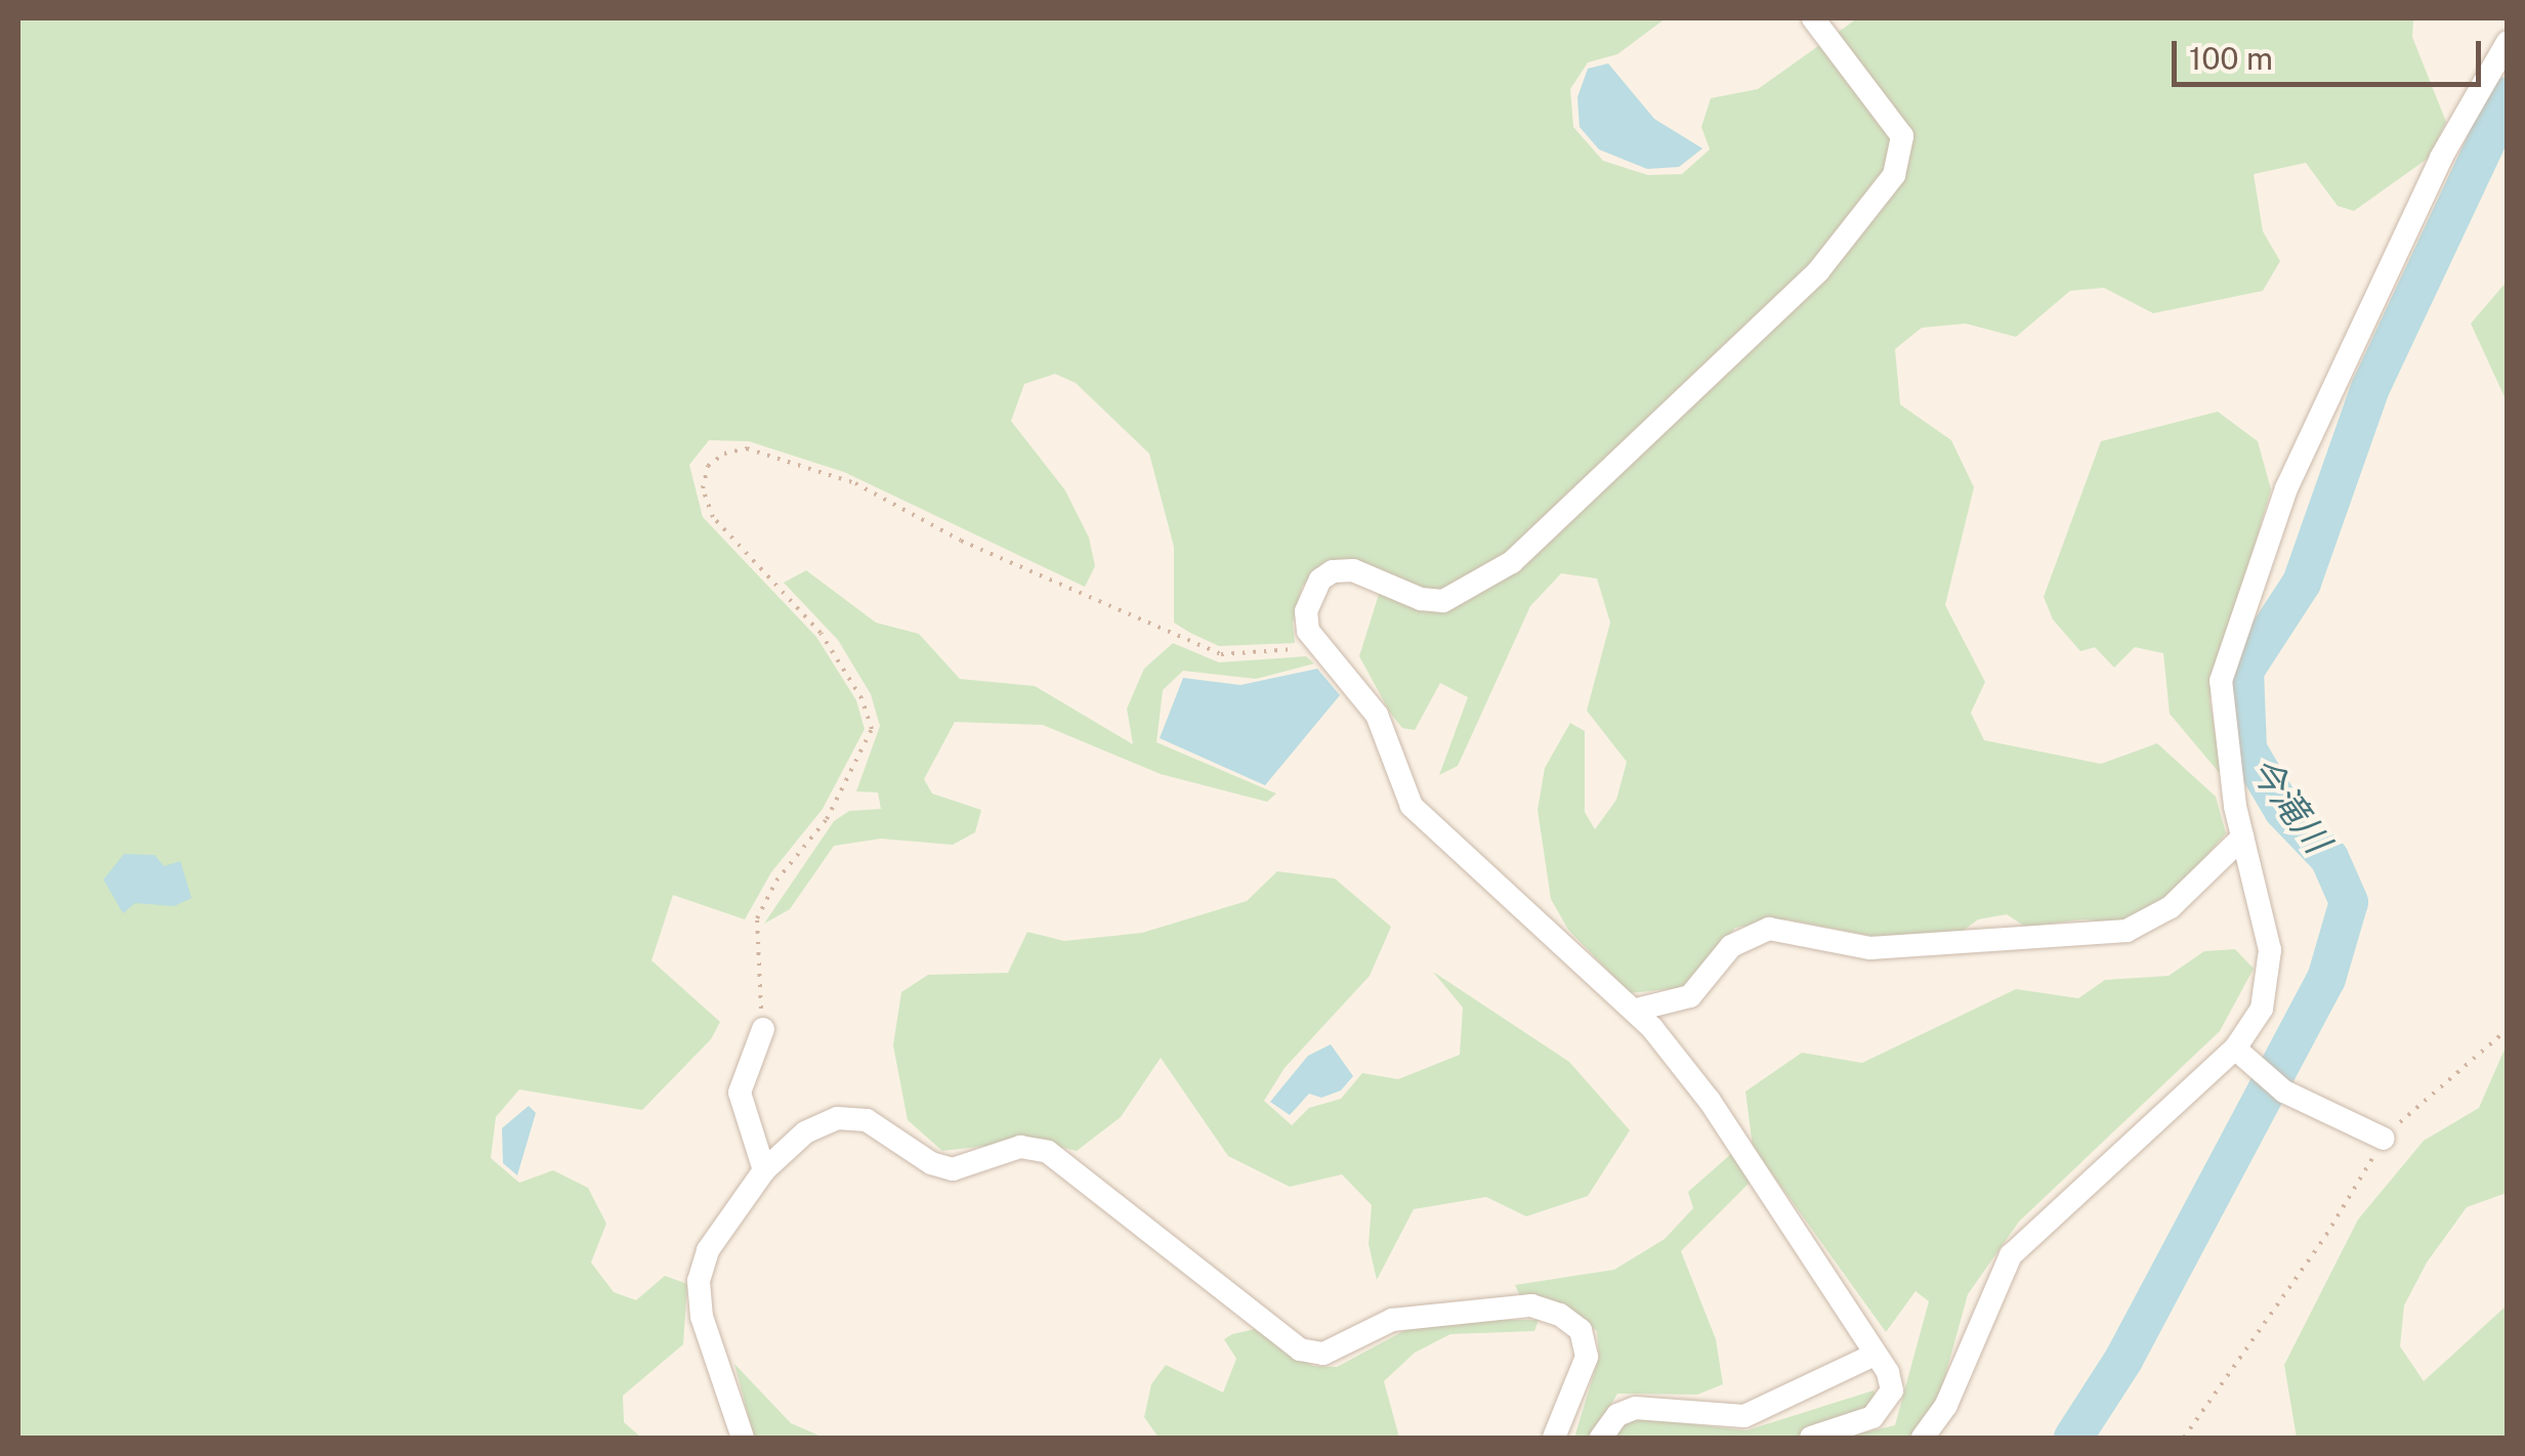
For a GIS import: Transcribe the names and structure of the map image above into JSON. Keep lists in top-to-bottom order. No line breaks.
{"water":["今滝川"],"scale_bar":"100 m"}
